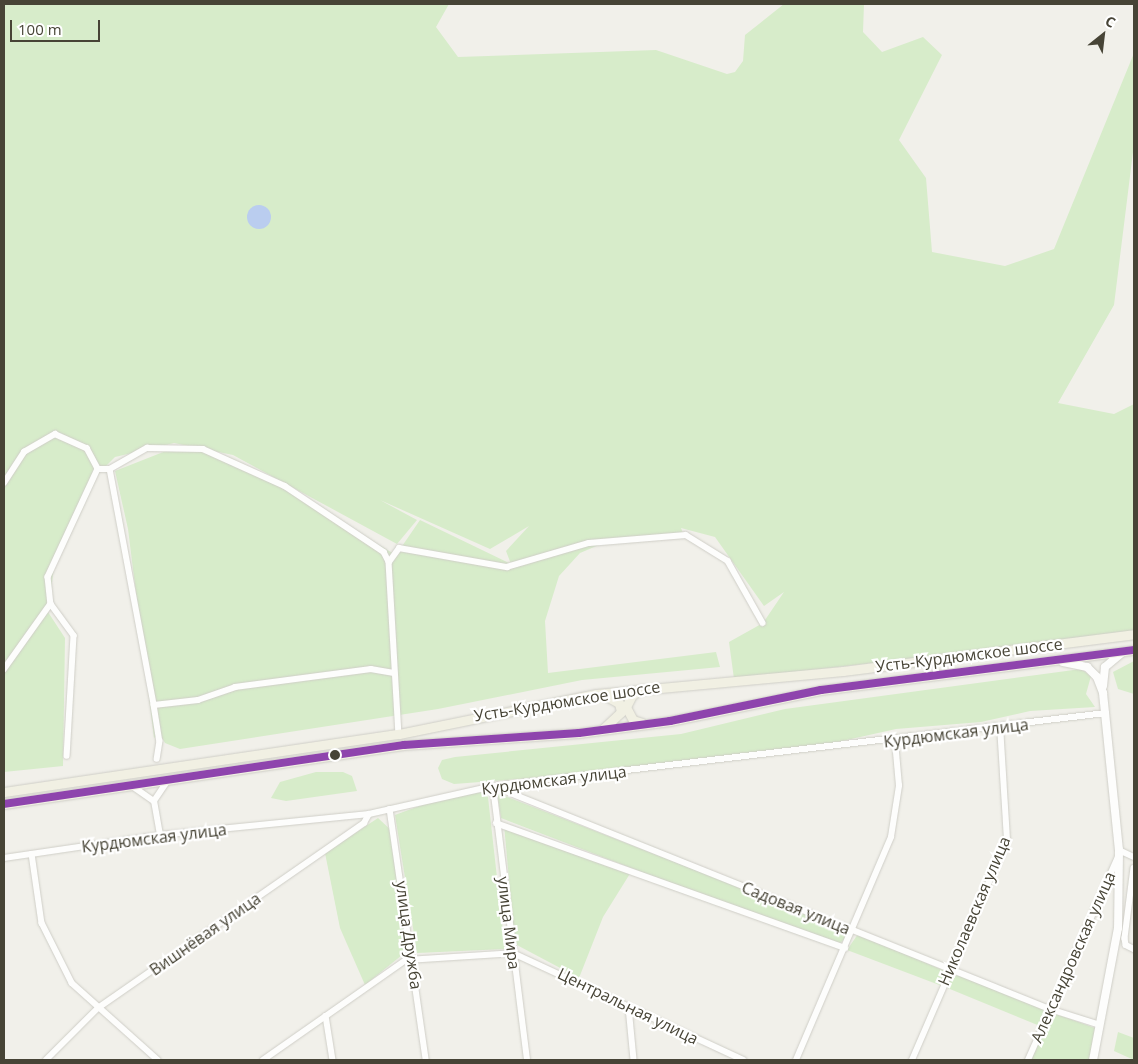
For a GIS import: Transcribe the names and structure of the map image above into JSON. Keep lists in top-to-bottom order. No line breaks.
{"streets":{"main road":["Усть-Курдюмское шоссе"],"street":["Курдюмская улица","Садовая улица","Николаевская улица","улица Мира","Вишнёвая улица","улица Дружба","Александровская улица","Центральная улица"]},"crossings":[["Усть-Курдюмское шоссе","Александровская улица"],["Курдюмская улица","Садовая улица"],["Курдюмская улица","Николаевская улица"],["Курдюмская улица","улица Мира"],["Курдюмская улица","Вишнёвая улица"],["Курдюмская улица","улица Дружба"],["Курдюмская улица","Александровская улица"],["Садовая улица","Николаевская улица"],["Садовая улица","улица Мира"],["Садовая улица","Александровская улица"],["улица Мира","Центральная улица"]],"scale_bar":"100 m","north":"top right"}
